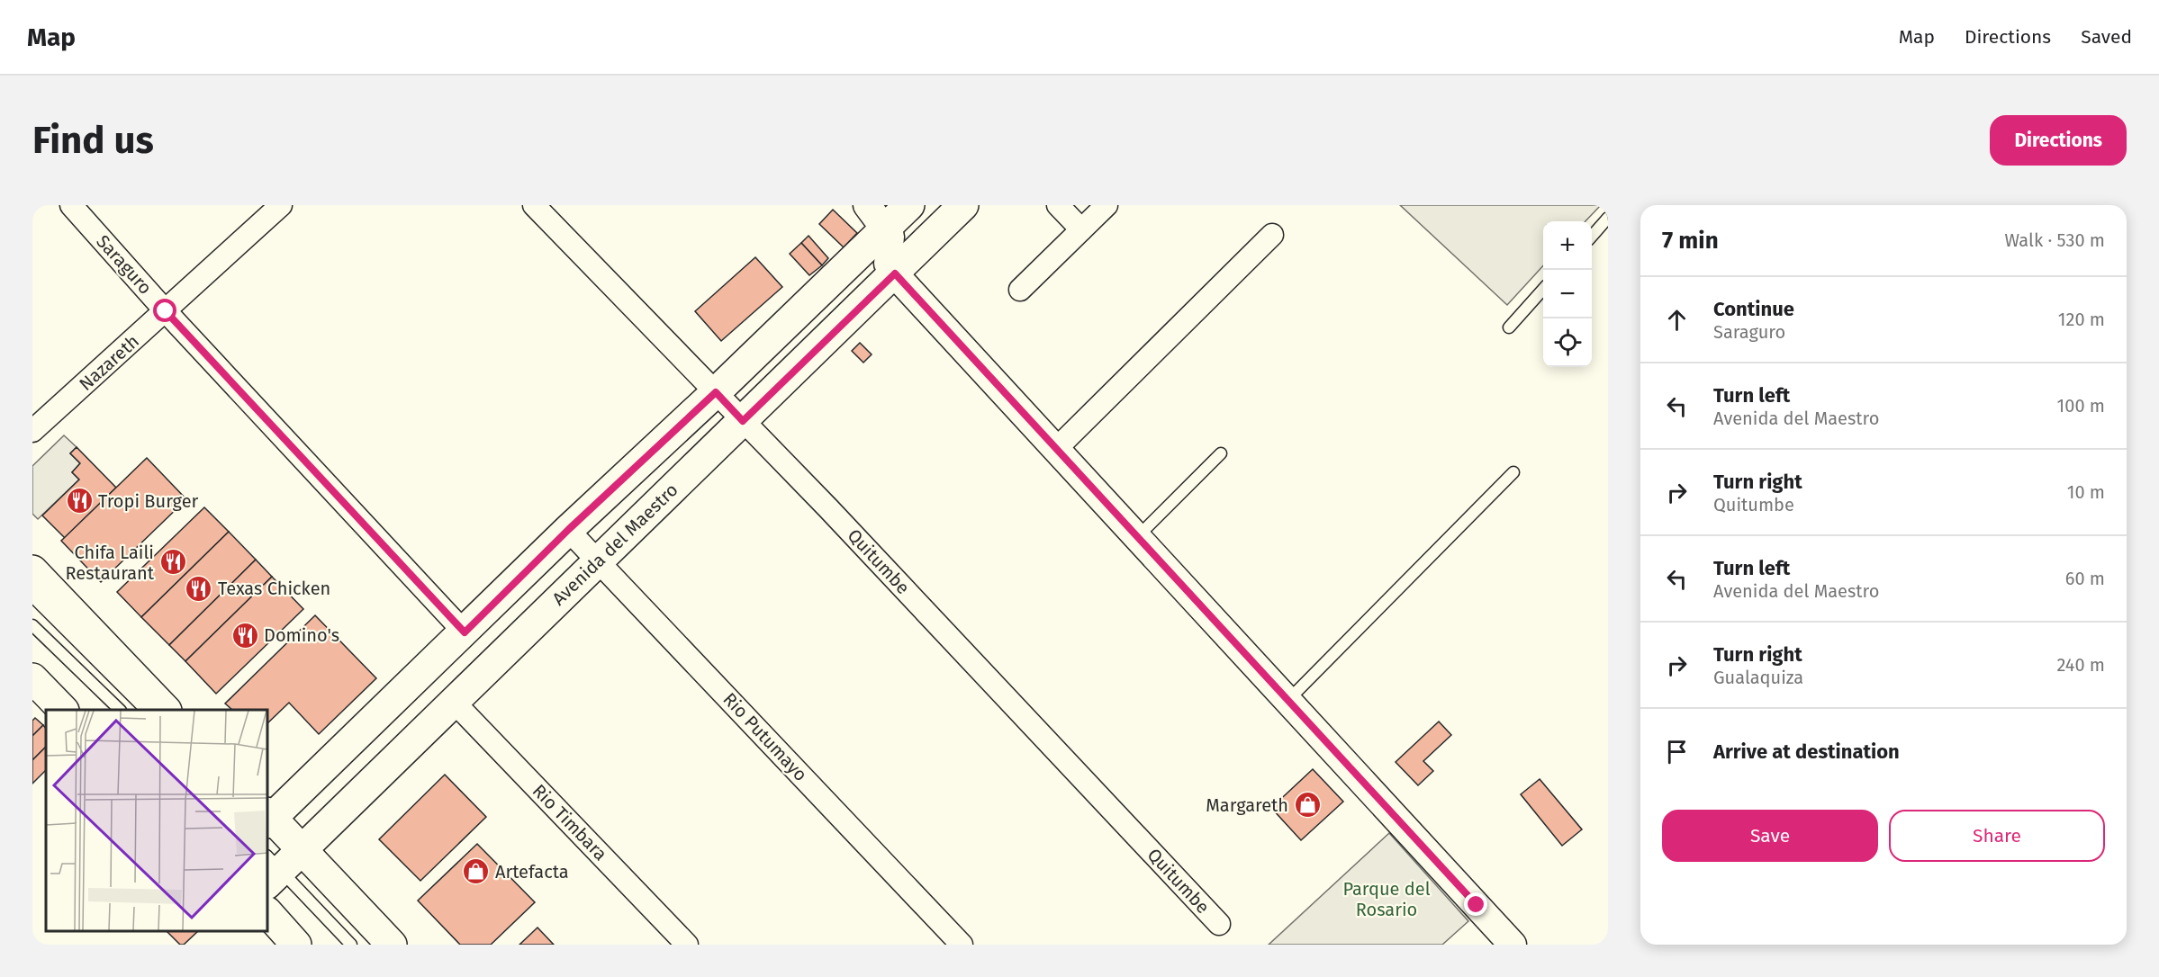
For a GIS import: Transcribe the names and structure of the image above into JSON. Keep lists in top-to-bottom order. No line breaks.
{"streets":{"main road":["Avenida del Maestro"],"street":["Saraguro","Nazareth","Quitumbe","Rio Putumayo","Rio Timbara"]},"crossings":[["Saraguro","Nazareth"],["Avenida del Maestro","Quitumbe"],["Avenida del Maestro","Rio Putumayo"],["Avenida del Maestro","Rio Timbara"]],"parks":["Parque del Rosario"],"places":{"restaurant":["Tropi Burger","Chifa Laili Restaurant","Texas Chicken","Domino's"],"shop":["Margareth","Artefacta"]},"page":{"header":"Map","nav":["Map","Directions","Saved"],"buttons":["Directions",["Save","Share"]],"title":"Find us","heading":["7 min","Walk · 530 m"],"map_buttons":["+","−"],"list":[["Continue","Saraguro","120 m"],["Turn left","Avenida del Maestro","100 m"],["Turn right","Quitumbe","10 m"],["Turn left","Avenida del Maestro","60 m"],["Turn right","Gualaquiza","240 m"],"Arrive at destination"]}}
